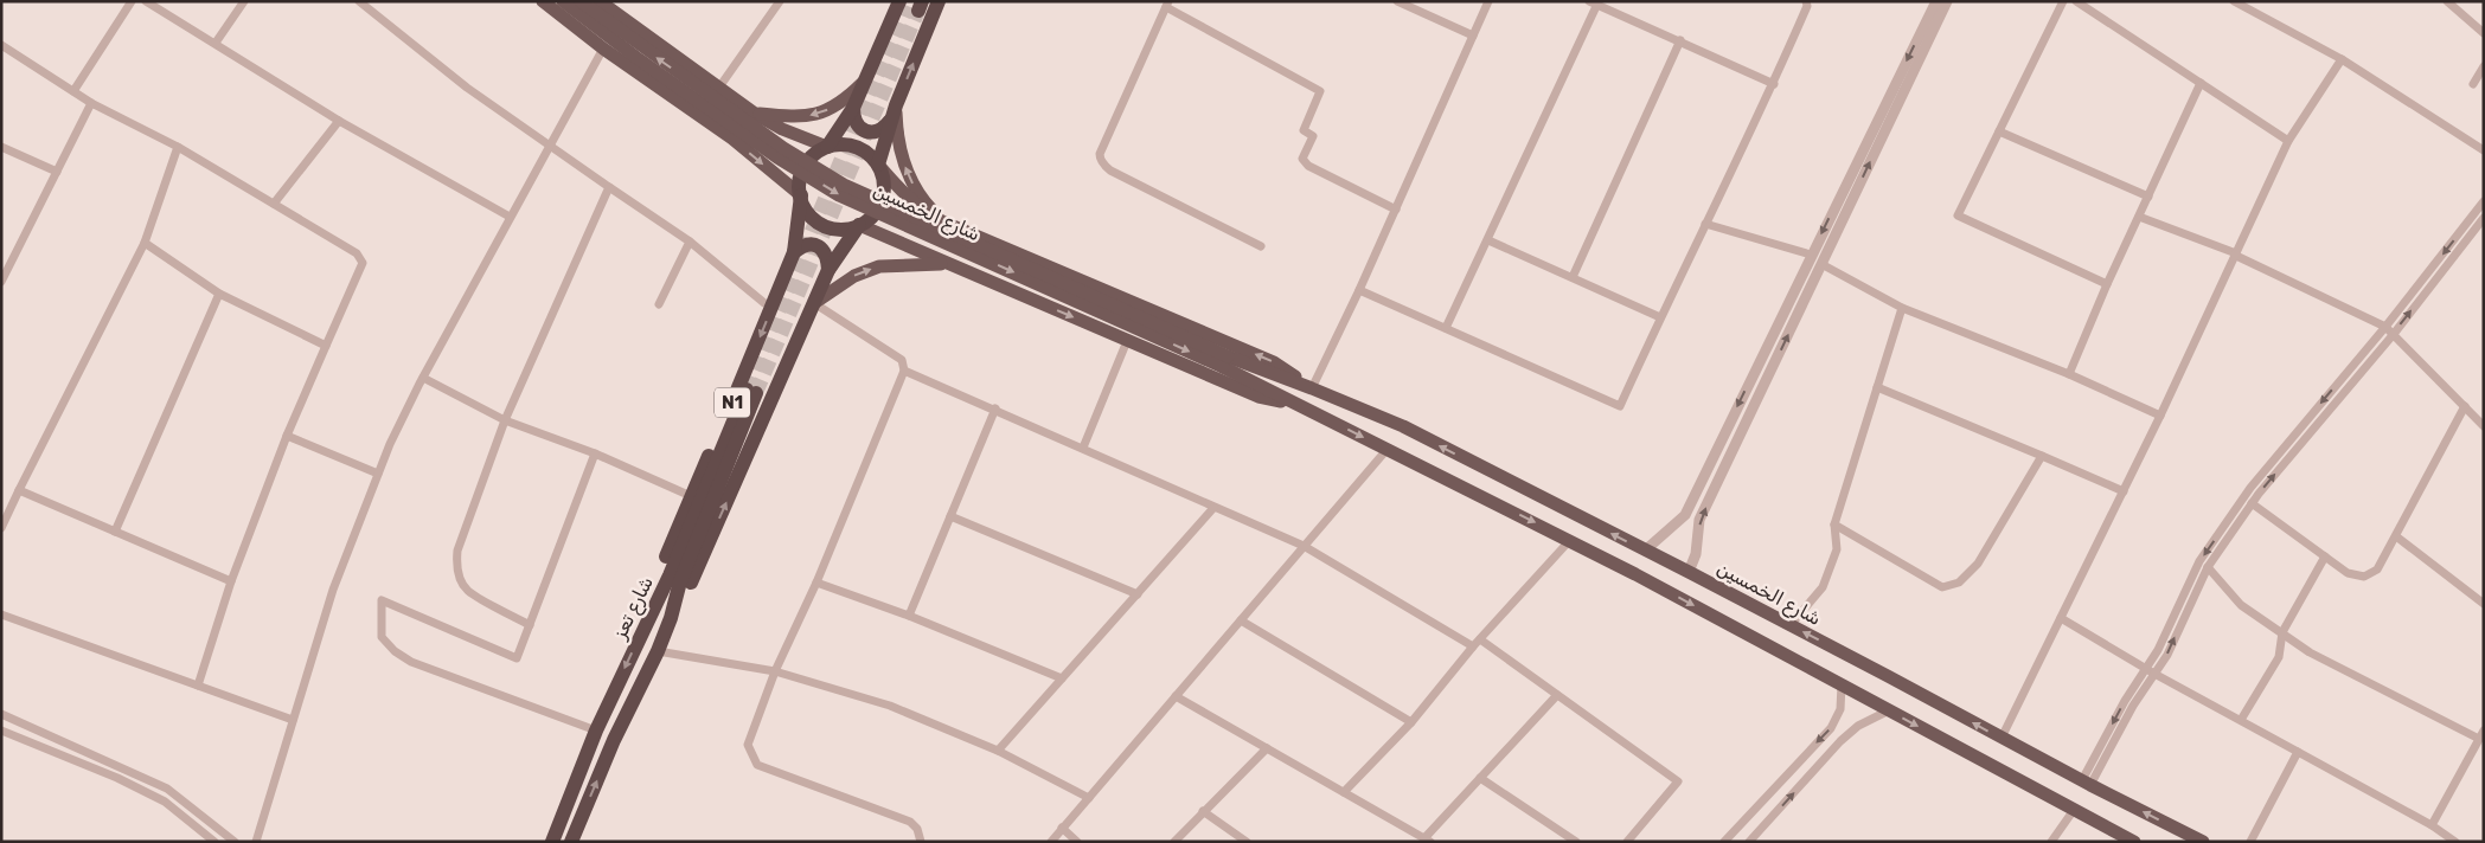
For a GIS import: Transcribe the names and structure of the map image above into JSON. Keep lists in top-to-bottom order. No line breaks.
{"streets":{"highway":["N1","شارع تعز"],"main road":["شارع الخمسين"]},"crossings":[["شارع الخمسين","N1"],["N1","شارع تعز"]]}
